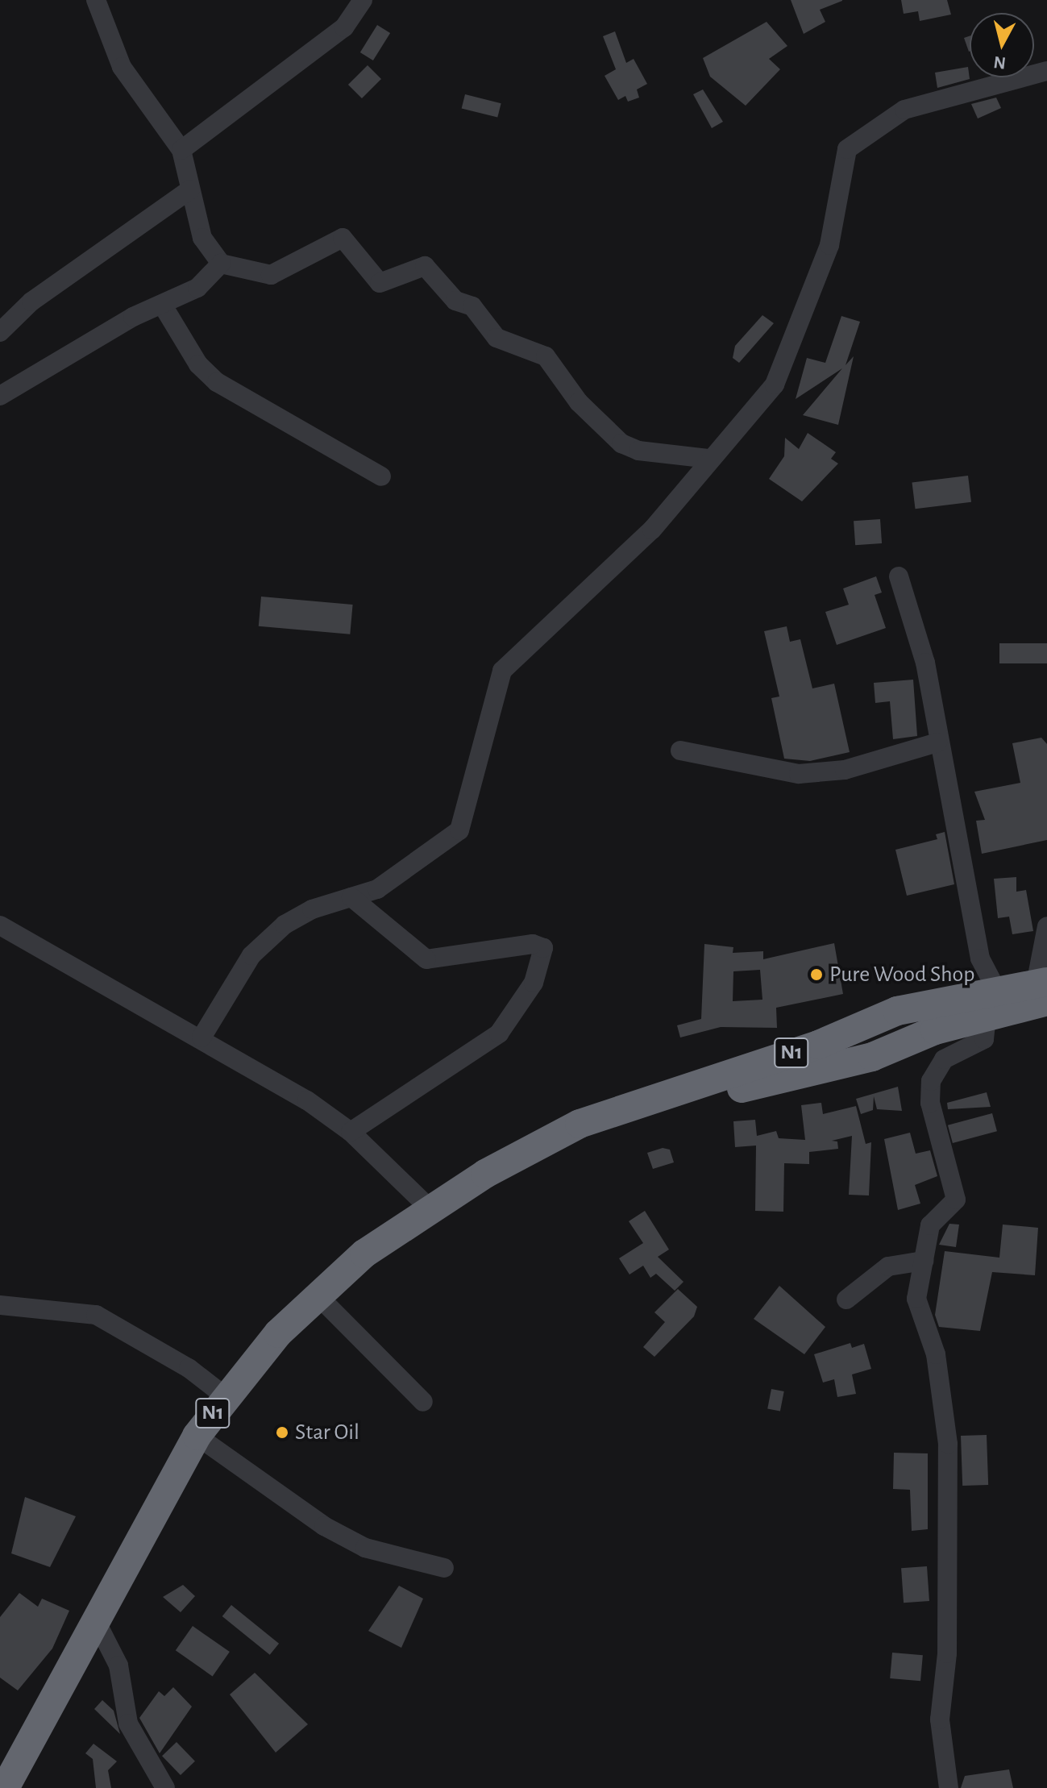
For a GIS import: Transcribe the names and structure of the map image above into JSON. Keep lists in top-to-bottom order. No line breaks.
{"streets":{"highway":["N1"]},"places":["Pure Wood Shop","Star Oil"],"north":"bottom"}
